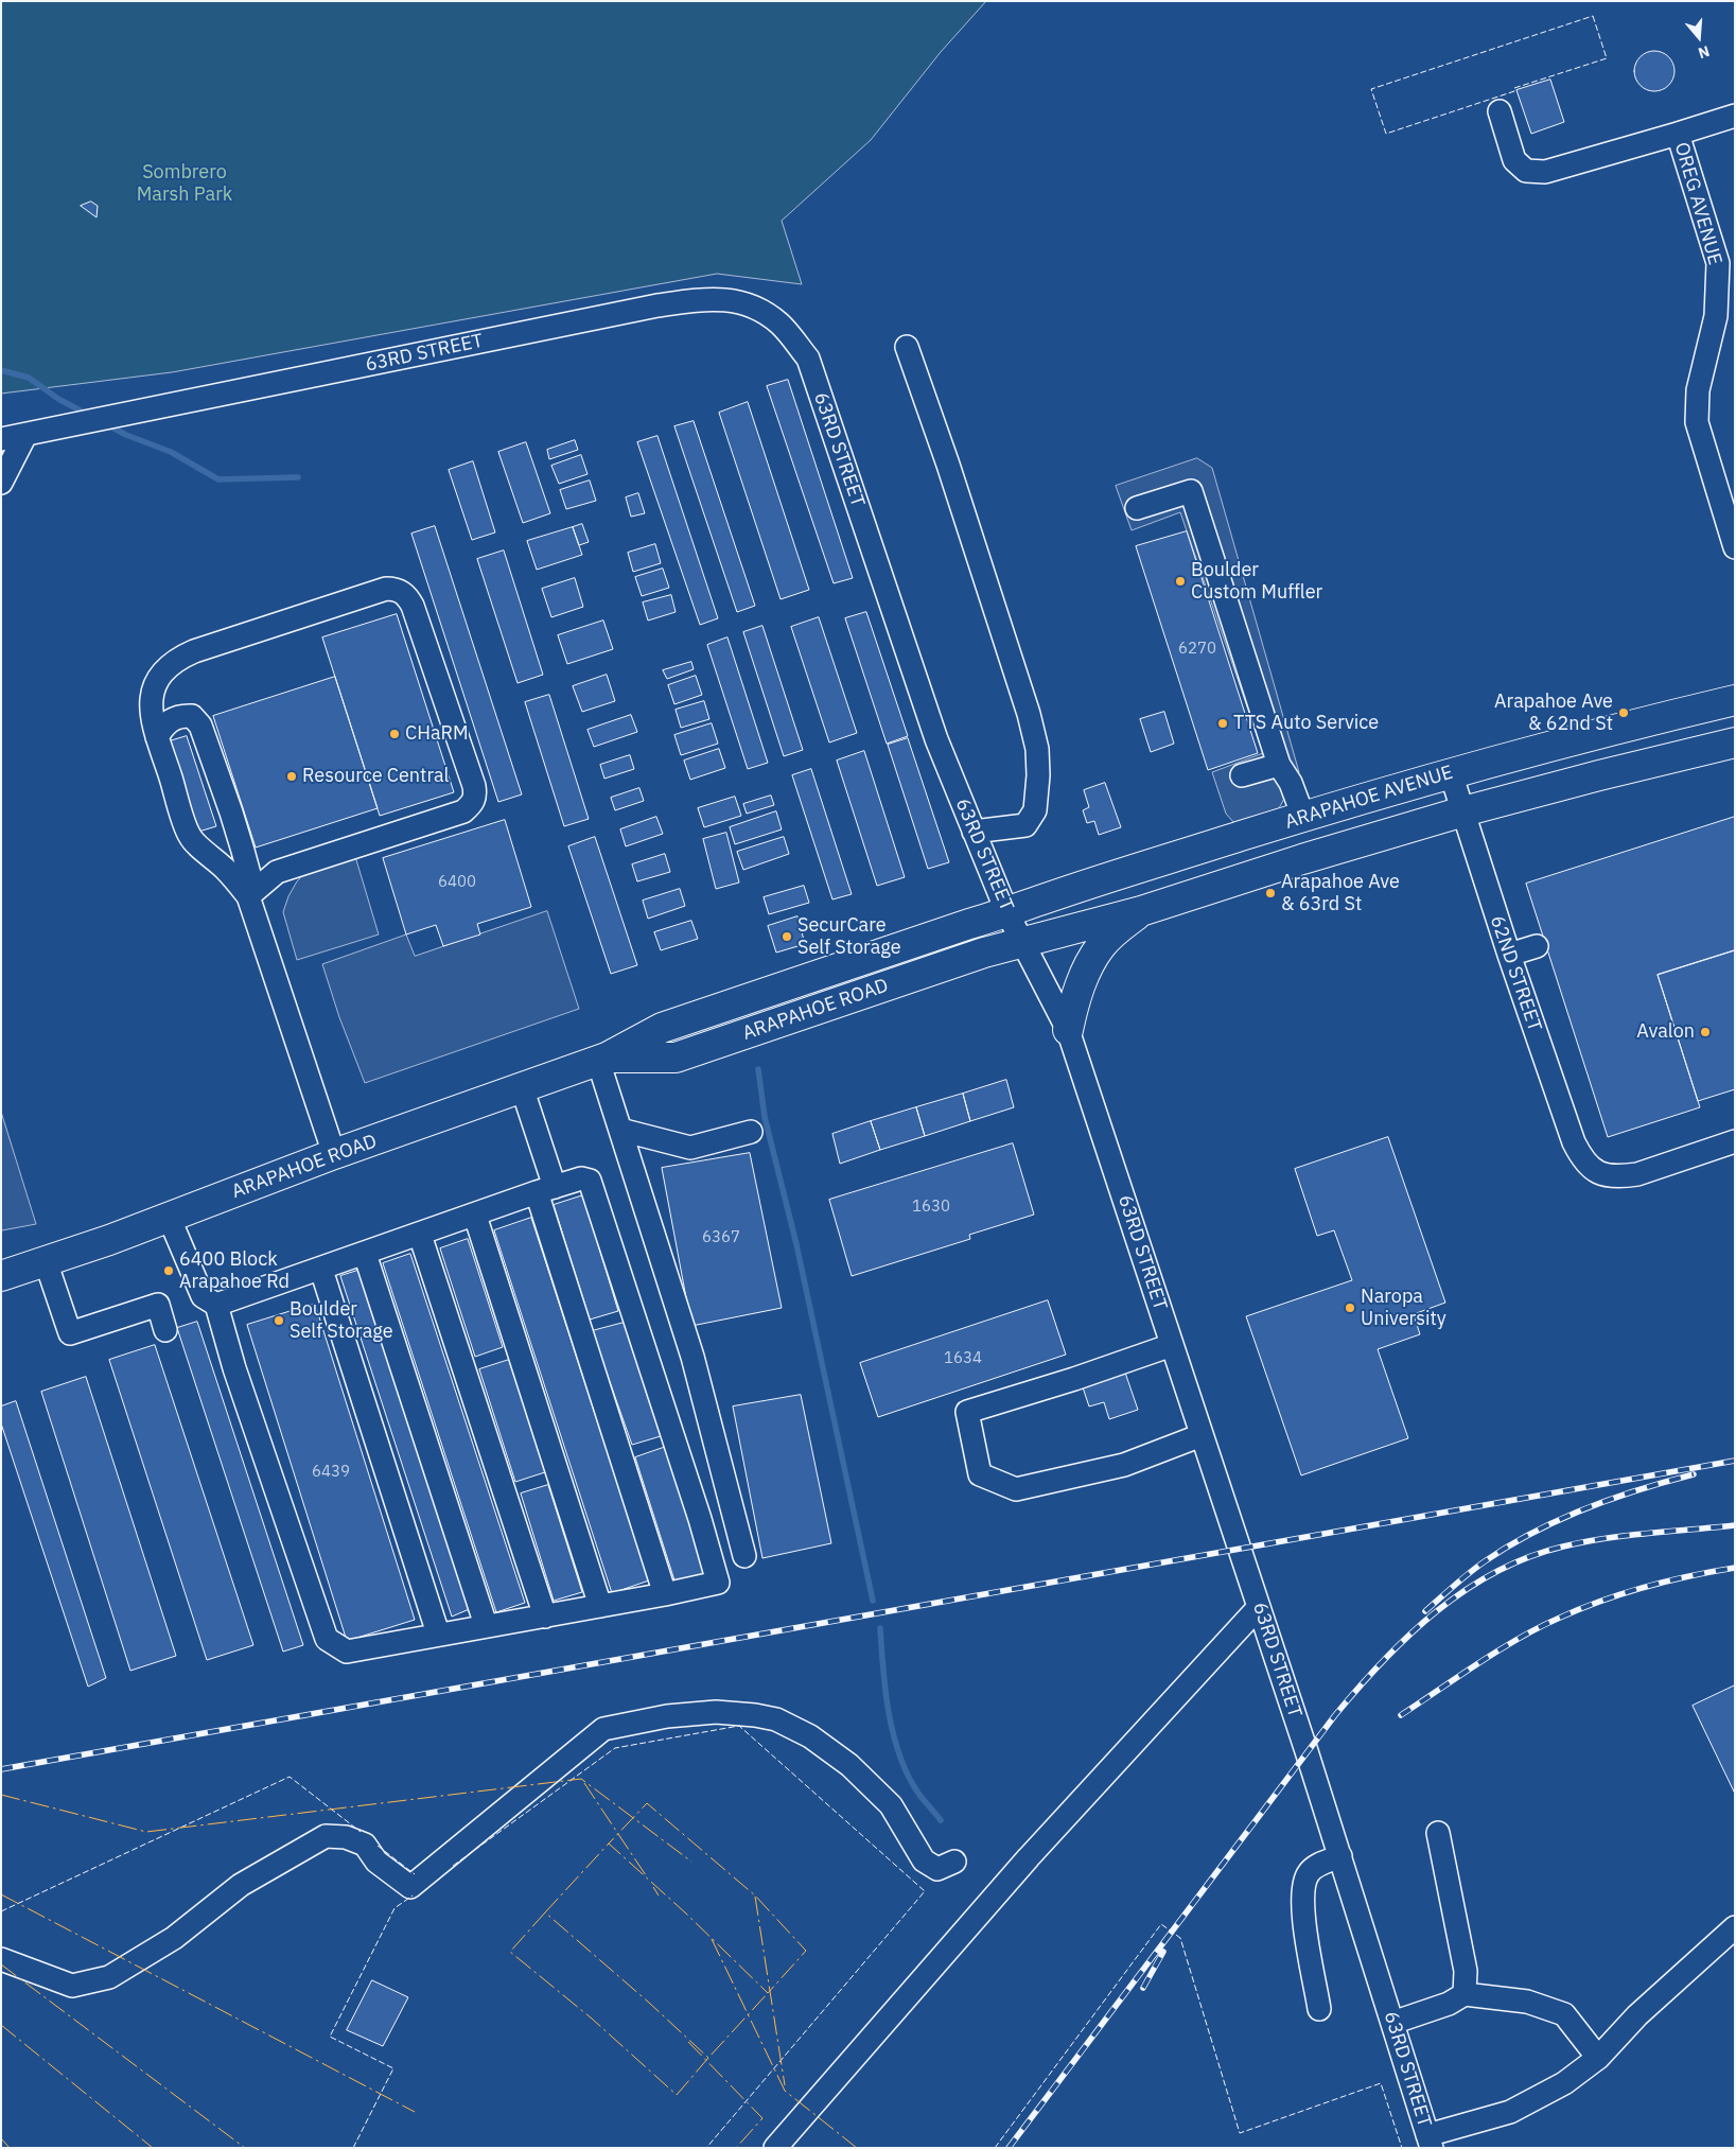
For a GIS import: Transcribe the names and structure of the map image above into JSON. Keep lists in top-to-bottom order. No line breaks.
{"streets":{"main road":["ARAPAHOE AVENUE","ARAPAHOE ROAD"],"street":["OREG AVENUE","63RD STREET","62ND STREET"]},"crossings":[["63RD STREET","ARAPAHOE AVENUE"],["63RD STREET","ARAPAHOE ROAD"],["ARAPAHOE AVENUE","62ND STREET"],["ARAPAHOE AVENUE","ARAPAHOE ROAD"]],"parks":["Sombrero Marsh Park"],"places":["Boulder Custom Muffler","Arapahoe Ave & 62nd St","TTS Auto Service","CHaRM","Resource Central","Arapahoe Ave & 63rd St","SecurCare Self Storage","Avalon","6400 Block Arapahoe Rd","Naropa University","Boulder Self Storage"],"house_numbers":["6270","6400","1630","6367","1634","6439"],"north":"bottom"}
